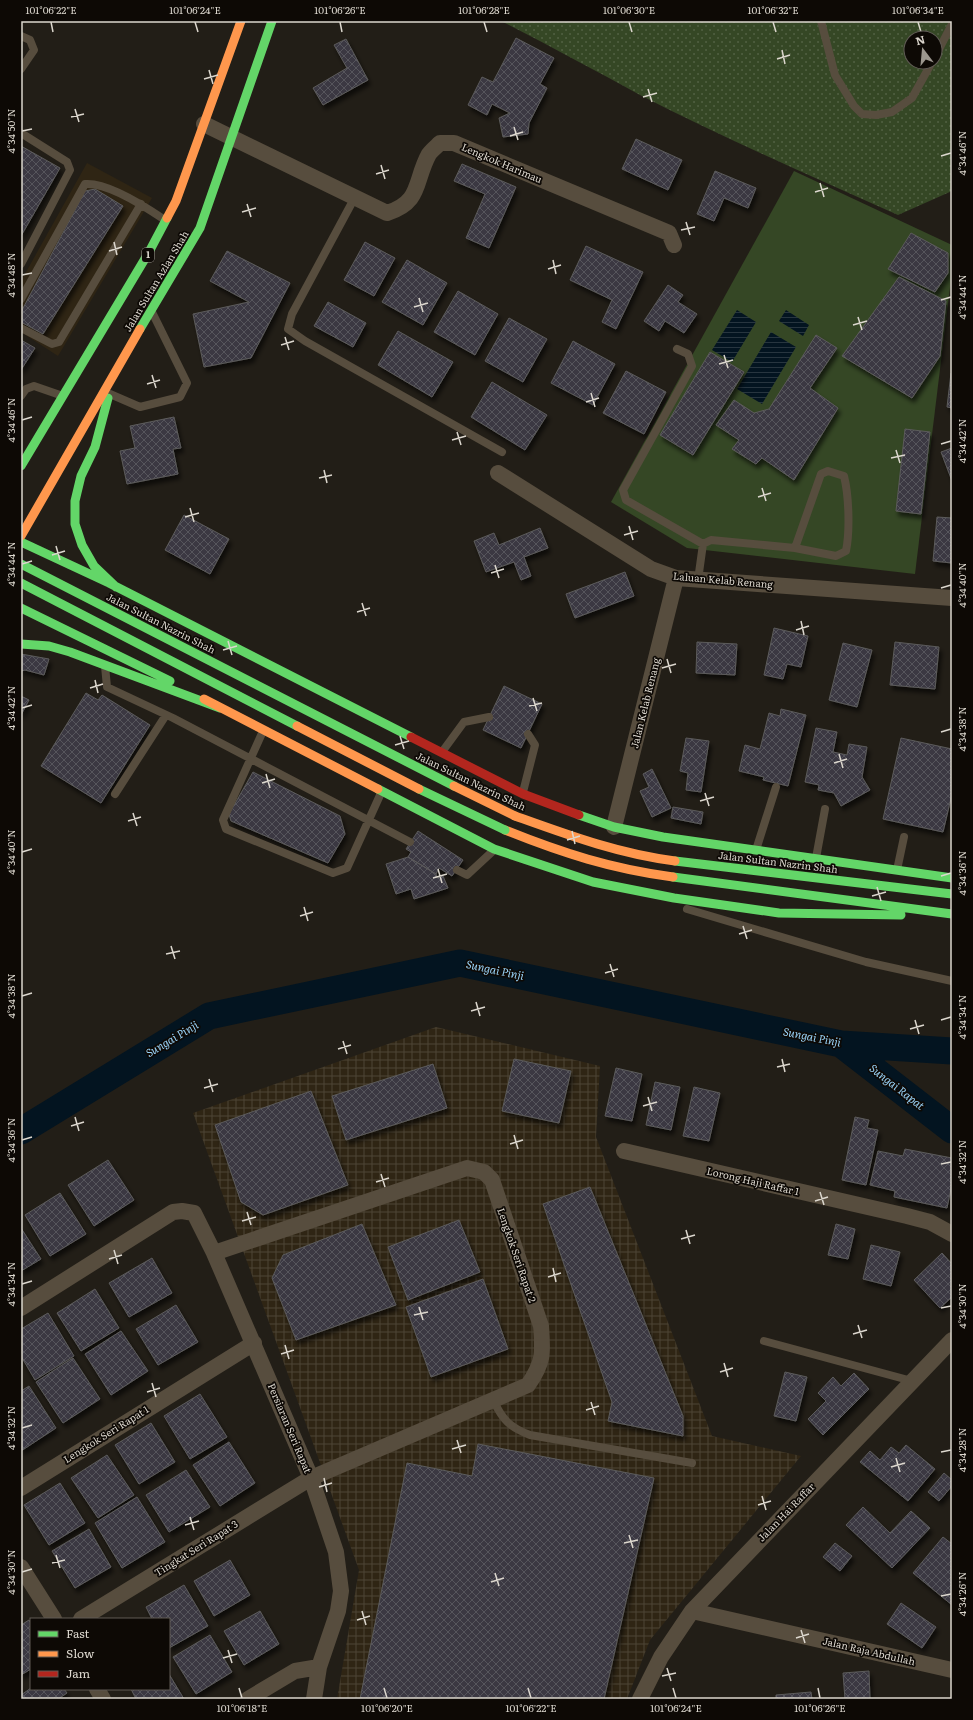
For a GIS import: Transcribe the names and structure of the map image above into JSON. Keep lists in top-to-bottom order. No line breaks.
{"streets":{"main road":["1","Jalan Sultan Azlan Shah","Jalan Sultan Nazrin Shah"],"street":["Lengkok Harimau","Laluan Kelab Renang","Jalan Kelab Renang","Lorong Haji Raffar 1","Lengkok Seri Rapat 2","Persiaran Seri Rapat","Lengkok Seri Rapat 1","Jalan Hai Raffar","Tingkat Seri Rapat 3","Jalan Raja Abdullah"]},"crossings":[["Lengkok Harimau","Jalan Sultan Azlan Shah"],["Laluan Kelab Renang","Jalan Kelab Renang"],["Lengkok Seri Rapat 2","Persiaran Seri Rapat"],["Lengkok Seri Rapat 2","Tingkat Seri Rapat 3"],["Persiaran Seri Rapat","Lengkok Seri Rapat 1"],["Persiaran Seri Rapat","Tingkat Seri Rapat 3"],["Jalan Hai Raffar","Jalan Raja Abdullah"]],"water":["Sungai Pinji","Sungai Rapat"],"legend":["Fast","Slow","Jam"],"north":"top","coordinates":["101°06'22\"E","101°06'24\"E","101°06'26\"E","101°06'28\"E","101°06'30\"E","101°06'32\"E","101°06'34\"E","4°34'50\"N","4°34'46\"N","4°34'48\"N","4°34'44\"N","4°34'42\"N","4°34'40\"N","4°34'38\"N","4°34'36\"N","4°34'34\"N","4°34'32\"N","4°34'30\"N","4°34'28\"N","4°34'26\"N","101°06'18\"E","101°06'20\"E"]}
